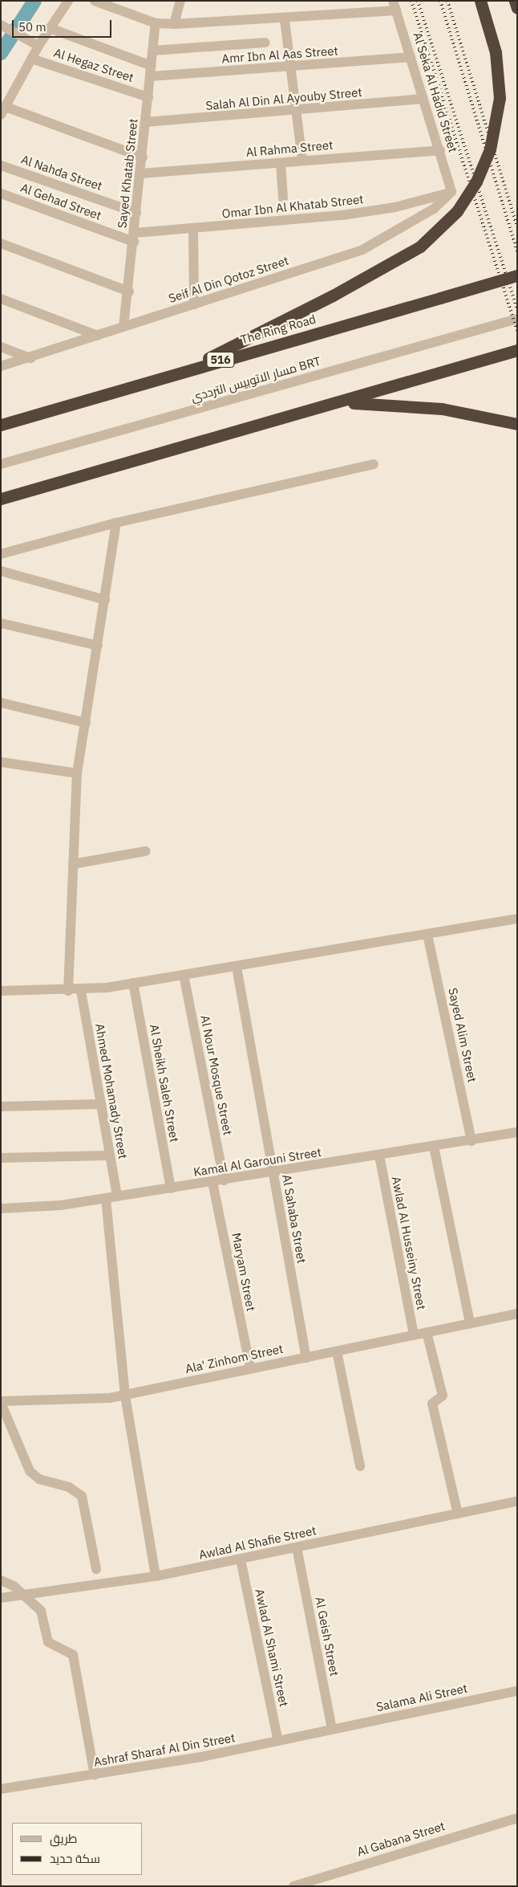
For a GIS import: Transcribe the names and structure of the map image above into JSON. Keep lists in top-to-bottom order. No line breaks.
{"streets":{"highway":["The Ring Road","516"],"street":["Amr Ibn Al Aas Street","Al Hegaz Street","Al Seka Al Hadid Street","Salah Al Din Al Ayouby Street","Al Rahma Street","Al Nahda Street","Sayed Khatab Street","Al Gehad Street","Omar Ibn Al Khatab Street","Seif Al Din Qotoz Street","مسار الاتوبيس الترددي BRT","Sayed Alim Street","Al Nour Mosque Street","Al Sheikh Saleh Street","Ahmed Mohamady Street","Kamal Al Garouni Street","Al Sahaba Street","Awlad Al Husseiny Street","Maryam Street","Ala' Zinhom Street","Awlad Al Shafie Street","Al Geish Street","Awlad Al Shami Street","Salama Ali Street","Ashraf Sharaf Al Din Street","Al Gabana Street"]},"crossings":[["Amr Ibn Al Aas Street","Al Seka Al Hadid Street"],["Amr Ibn Al Aas Street","Sayed Khatab Street"],["Al Hegaz Street","Sayed Khatab Street"],["Al Seka Al Hadid Street","Salah Al Din Al Ayouby Street"],["Al Seka Al Hadid Street","Al Rahma Street"],["Al Seka Al Hadid Street","Omar Ibn Al Khatab Street"],["Al Seka Al Hadid Street","Seif Al Din Qotoz Street"],["Salah Al Din Al Ayouby Street","Sayed Khatab Street"],["Al Rahma Street","Sayed Khatab Street"],["Al Nahda Street","Sayed Khatab Street"],["Sayed Khatab Street","Al Gehad Street"],["Sayed Khatab Street","Omar Ibn Al Khatab Street"],["Sayed Khatab Street","Seif Al Din Qotoz Street"],["Al Gehad Street","Omar Ibn Al Khatab Street"],["Omar Ibn Al Khatab Street","Seif Al Din Qotoz Street"],["Sayed Alim Street","Kamal Al Garouni Street"],["Al Nour Mosque Street","Kamal Al Garouni Street"],["Al Sheikh Saleh Street","Kamal Al Garouni Street"],["Ahmed Mohamady Street","Kamal Al Garouni Street"],["Kamal Al Garouni Street","Al Sahaba Street"],["Kamal Al Garouni Street","Awlad Al Husseiny Street"],["Kamal Al Garouni Street","Maryam Street"],["Al Sahaba Street","Ala' Zinhom Street"],["Awlad Al Husseiny Street","Ala' Zinhom Street"],["Maryam Street","Ala' Zinhom Street"],["Awlad Al Shafie Street","Al Geish Street"],["Awlad Al Shafie Street","Awlad Al Shami Street"],["Al Geish Street","Salama Ali Street"],["Al Geish Street","Ashraf Sharaf Al Din Street"],["Awlad Al Shami Street","Ashraf Sharaf Al Din Street"],["Salama Ali Street","Ashraf Sharaf Al Din Street"]],"legend":["طريق","سكة حديد"],"scale_bar":"50 m"}
